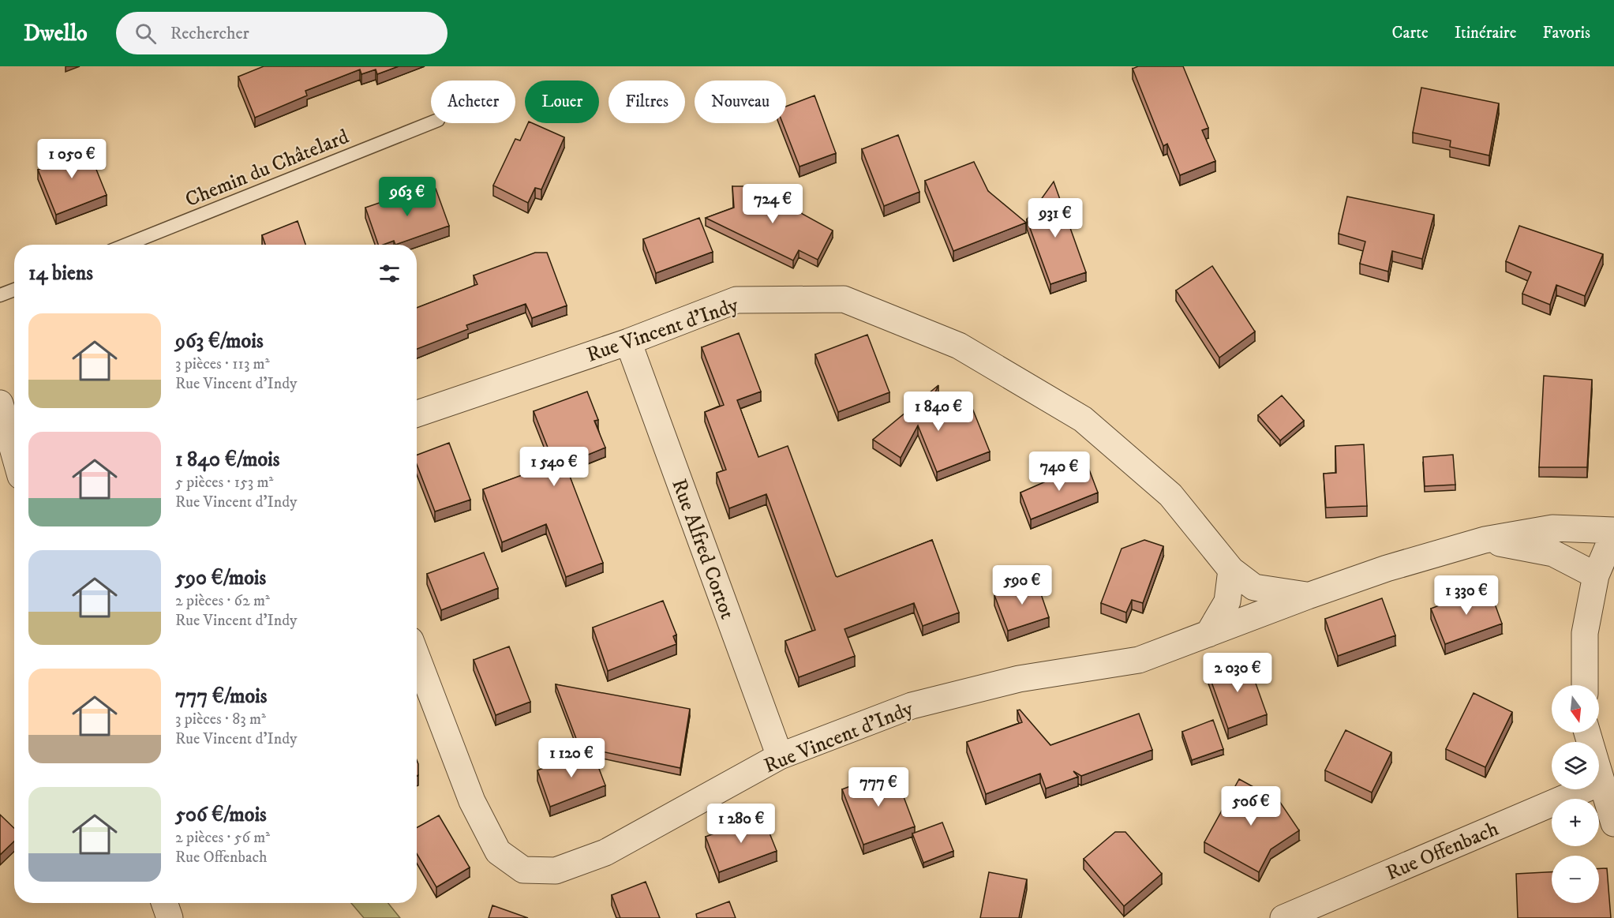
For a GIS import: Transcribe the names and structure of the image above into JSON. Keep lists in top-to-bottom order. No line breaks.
{"streets":{"street":["Rue Vincent d'Indy","Rue Alfred Cortot","Rue Offenbach"],"lane":["Chemin du Châtelard"]},"crossings":[["Rue Vincent d'Indy","Rue Alfred Cortot"]],"north":"bottom","page":{"header":"Dwello","search":"Rechercher","nav":["Carte","Itinéraire","Favoris"],"chip":["Acheter","Louer","Filtres","Nouveau"],"price":["1 050 €","963 €","724 €","931 €","1 840 €","1 540 €","740 €","590 €","1 330 €","2 030 €","1 120 €","777 €","506 €","1 280 €"],"heading":"14 biens","list":[{"name":"963 €/mois","note":"3 pièces · 113 m² · Rue Vincent d'Indy"},{"name":"1 840 €/mois","note":"5 pièces · 153 m² · Rue Vincent d'Indy"},{"name":"590 €/mois","note":"2 pièces · 62 m² · Rue Vincent d'Indy"},{"name":"777 €/mois","note":"3 pièces · 83 m² · Rue Vincent d'Indy"},{"name":"506 €/mois","note":"2 pièces · 56 m² · Rue Offenbach"}],"map_buttons":["+","−"]}}
